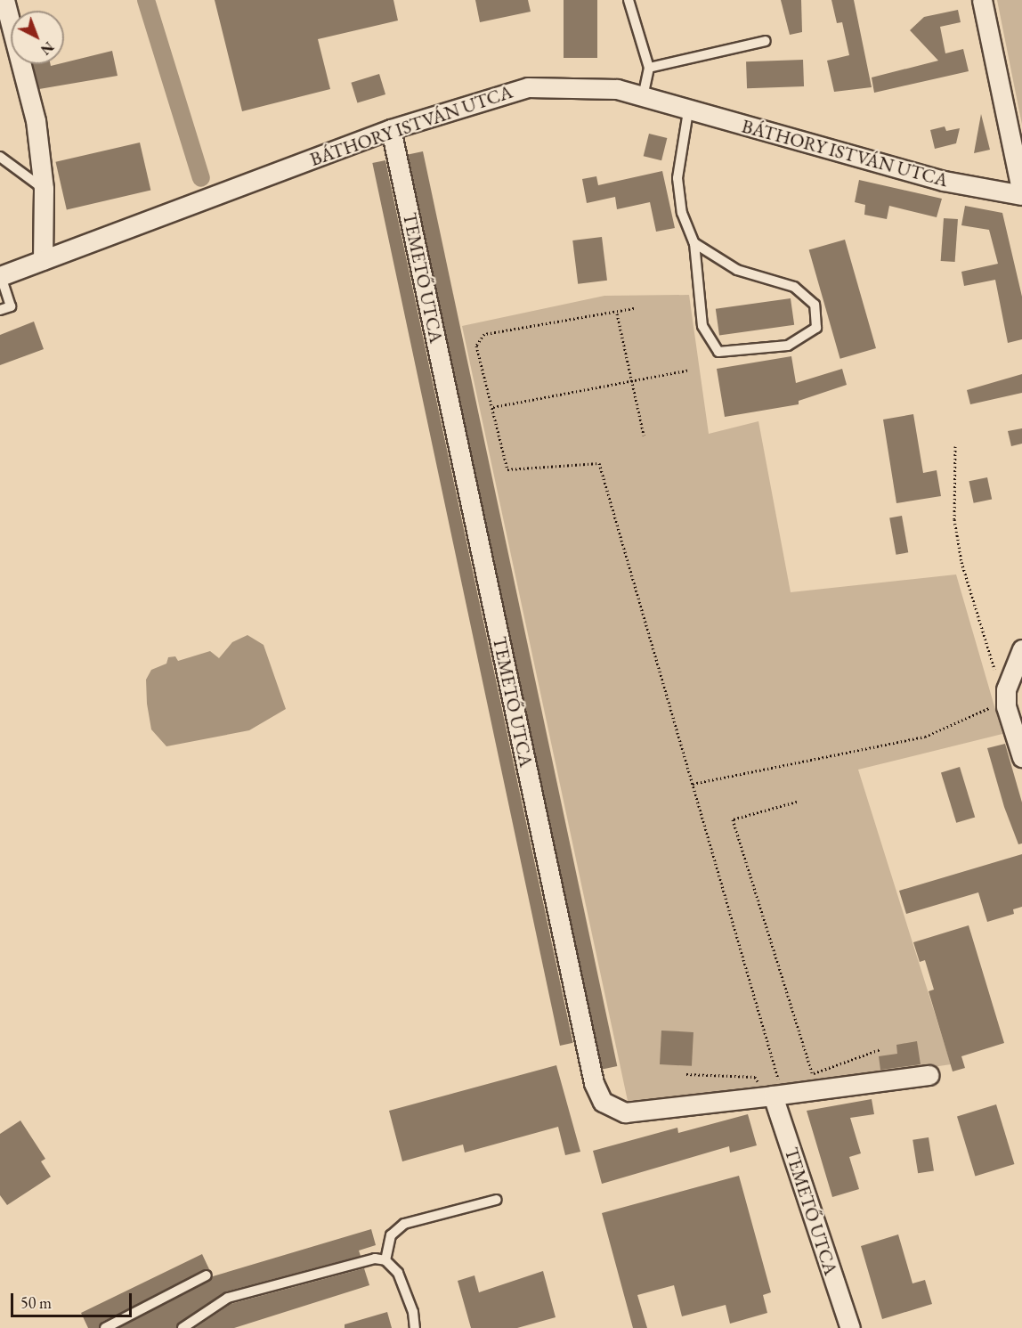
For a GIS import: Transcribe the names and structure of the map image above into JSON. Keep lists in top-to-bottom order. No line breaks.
{"streets":{"street":["BÁTHORY ISTVÁN UTCA","TEMETŐ UTCA"]},"crossings":[["BÁTHORY ISTVÁN UTCA","TEMETŐ UTCA"]],"scale_bar":"50 m","north":"bottom right"}
